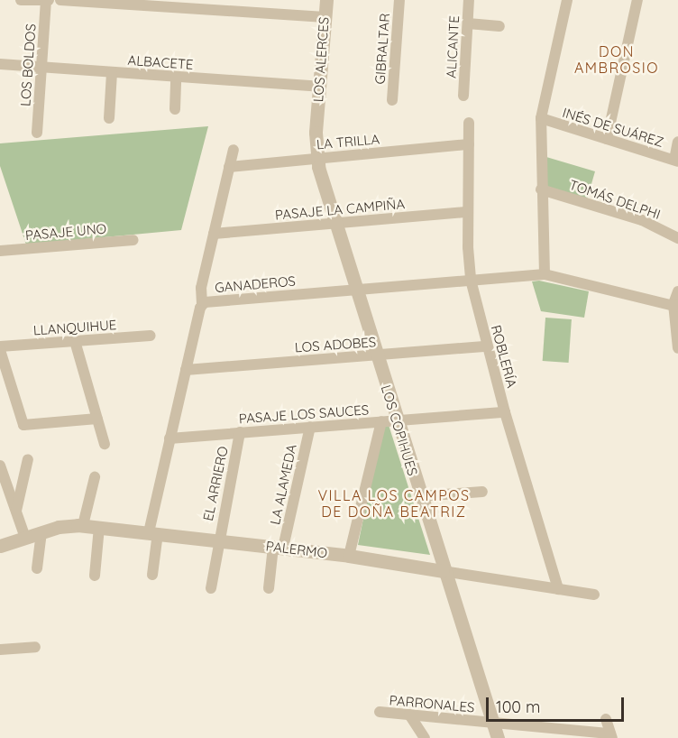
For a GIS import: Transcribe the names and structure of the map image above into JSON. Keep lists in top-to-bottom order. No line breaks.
{"streets":{"street":["ALICANTE","GIBRALTAR","LOS ALERCES","ALBACETE","LOS BOLDOS","INÉS DE SUÁREZ","LA TRILLA","TOMÁS DELPHI","PASAJE LA CAMPIÑA","PASAJE UNO","GANADEROS","LLANQUIHUE","LOS ADOBES","ROBLERÍA","PASAJE LOS SAUCES","LOS COPIHUES","EL ARRIERO","LA ALAMEDA","PALERMO","PARRONALES"]},"crossings":[["LOS ALERCES","ALBACETE"],["LOS ALERCES","LOS COPIHUES"],["ALBACETE","LOS BOLDOS"],["LA TRILLA","ROBLERÍA"],["LA TRILLA","LOS COPIHUES"],["PASAJE LA CAMPIÑA","ROBLERÍA"],["PASAJE LA CAMPIÑA","LOS COPIHUES"],["GANADEROS","LOS ADOBES"],["GANADEROS","ROBLERÍA"],["GANADEROS","PASAJE LOS SAUCES"],["GANADEROS","LOS COPIHUES"],["GANADEROS","PALERMO"],["LOS ADOBES","ROBLERÍA"],["LOS ADOBES","LOS COPIHUES"],["ROBLERÍA","PASAJE LOS SAUCES"],["ROBLERÍA","PALERMO"],["PASAJE LOS SAUCES","LOS COPIHUES"],["PASAJE LOS SAUCES","EL ARRIERO"],["PASAJE LOS SAUCES","LA ALAMEDA"],["LOS COPIHUES","PALERMO"],["LOS COPIHUES","PARRONALES"],["EL ARRIERO","PALERMO"],["LA ALAMEDA","PALERMO"]],"districts":["DON AMBROSIO","VILLA LOS CAMPOS DE DOÑA BEATRIZ"],"scale_bar":"100 m"}
